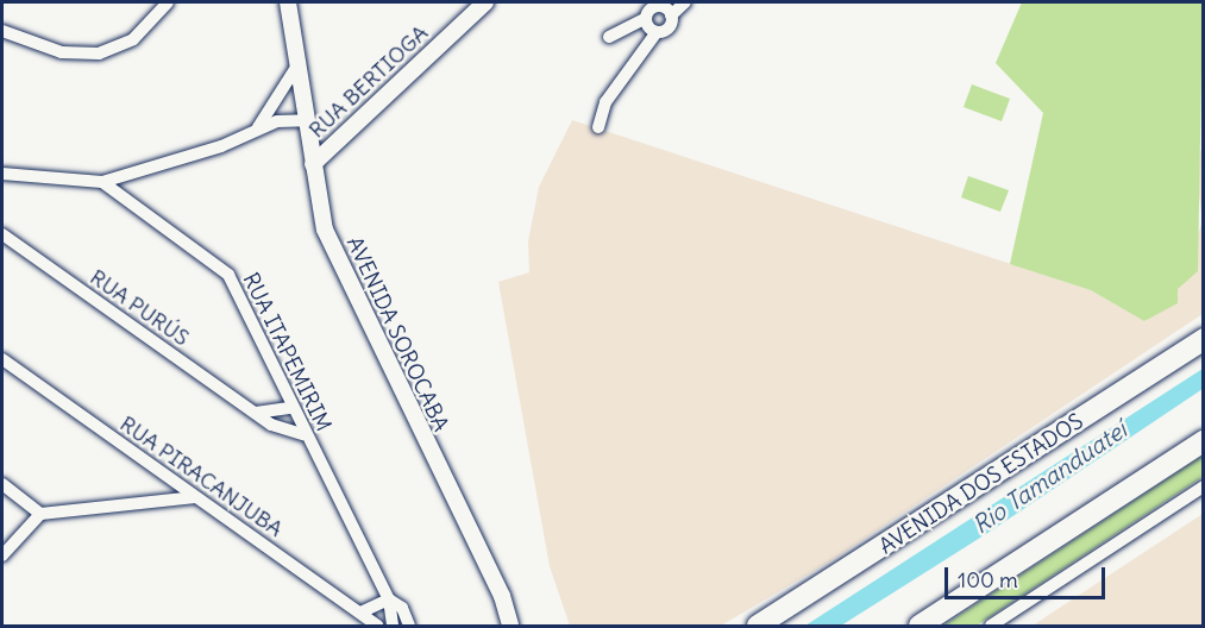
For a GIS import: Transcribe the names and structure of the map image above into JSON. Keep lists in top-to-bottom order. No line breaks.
{"streets":{"highway":["AVENIDA DOS ESTADOS"],"street":["RUA BERTIOGA","RUA PURÚS","AVENIDA SOROCABA","RUA ITAPEMIRIM","RUA PIRACANJUBA"]},"crossings":[["RUA BERTIOGA","AVENIDA SOROCABA"],["RUA PURÚS","RUA ITAPEMIRIM"]],"water":["Rio Tamanduateí"],"scale_bar":"100 m"}
